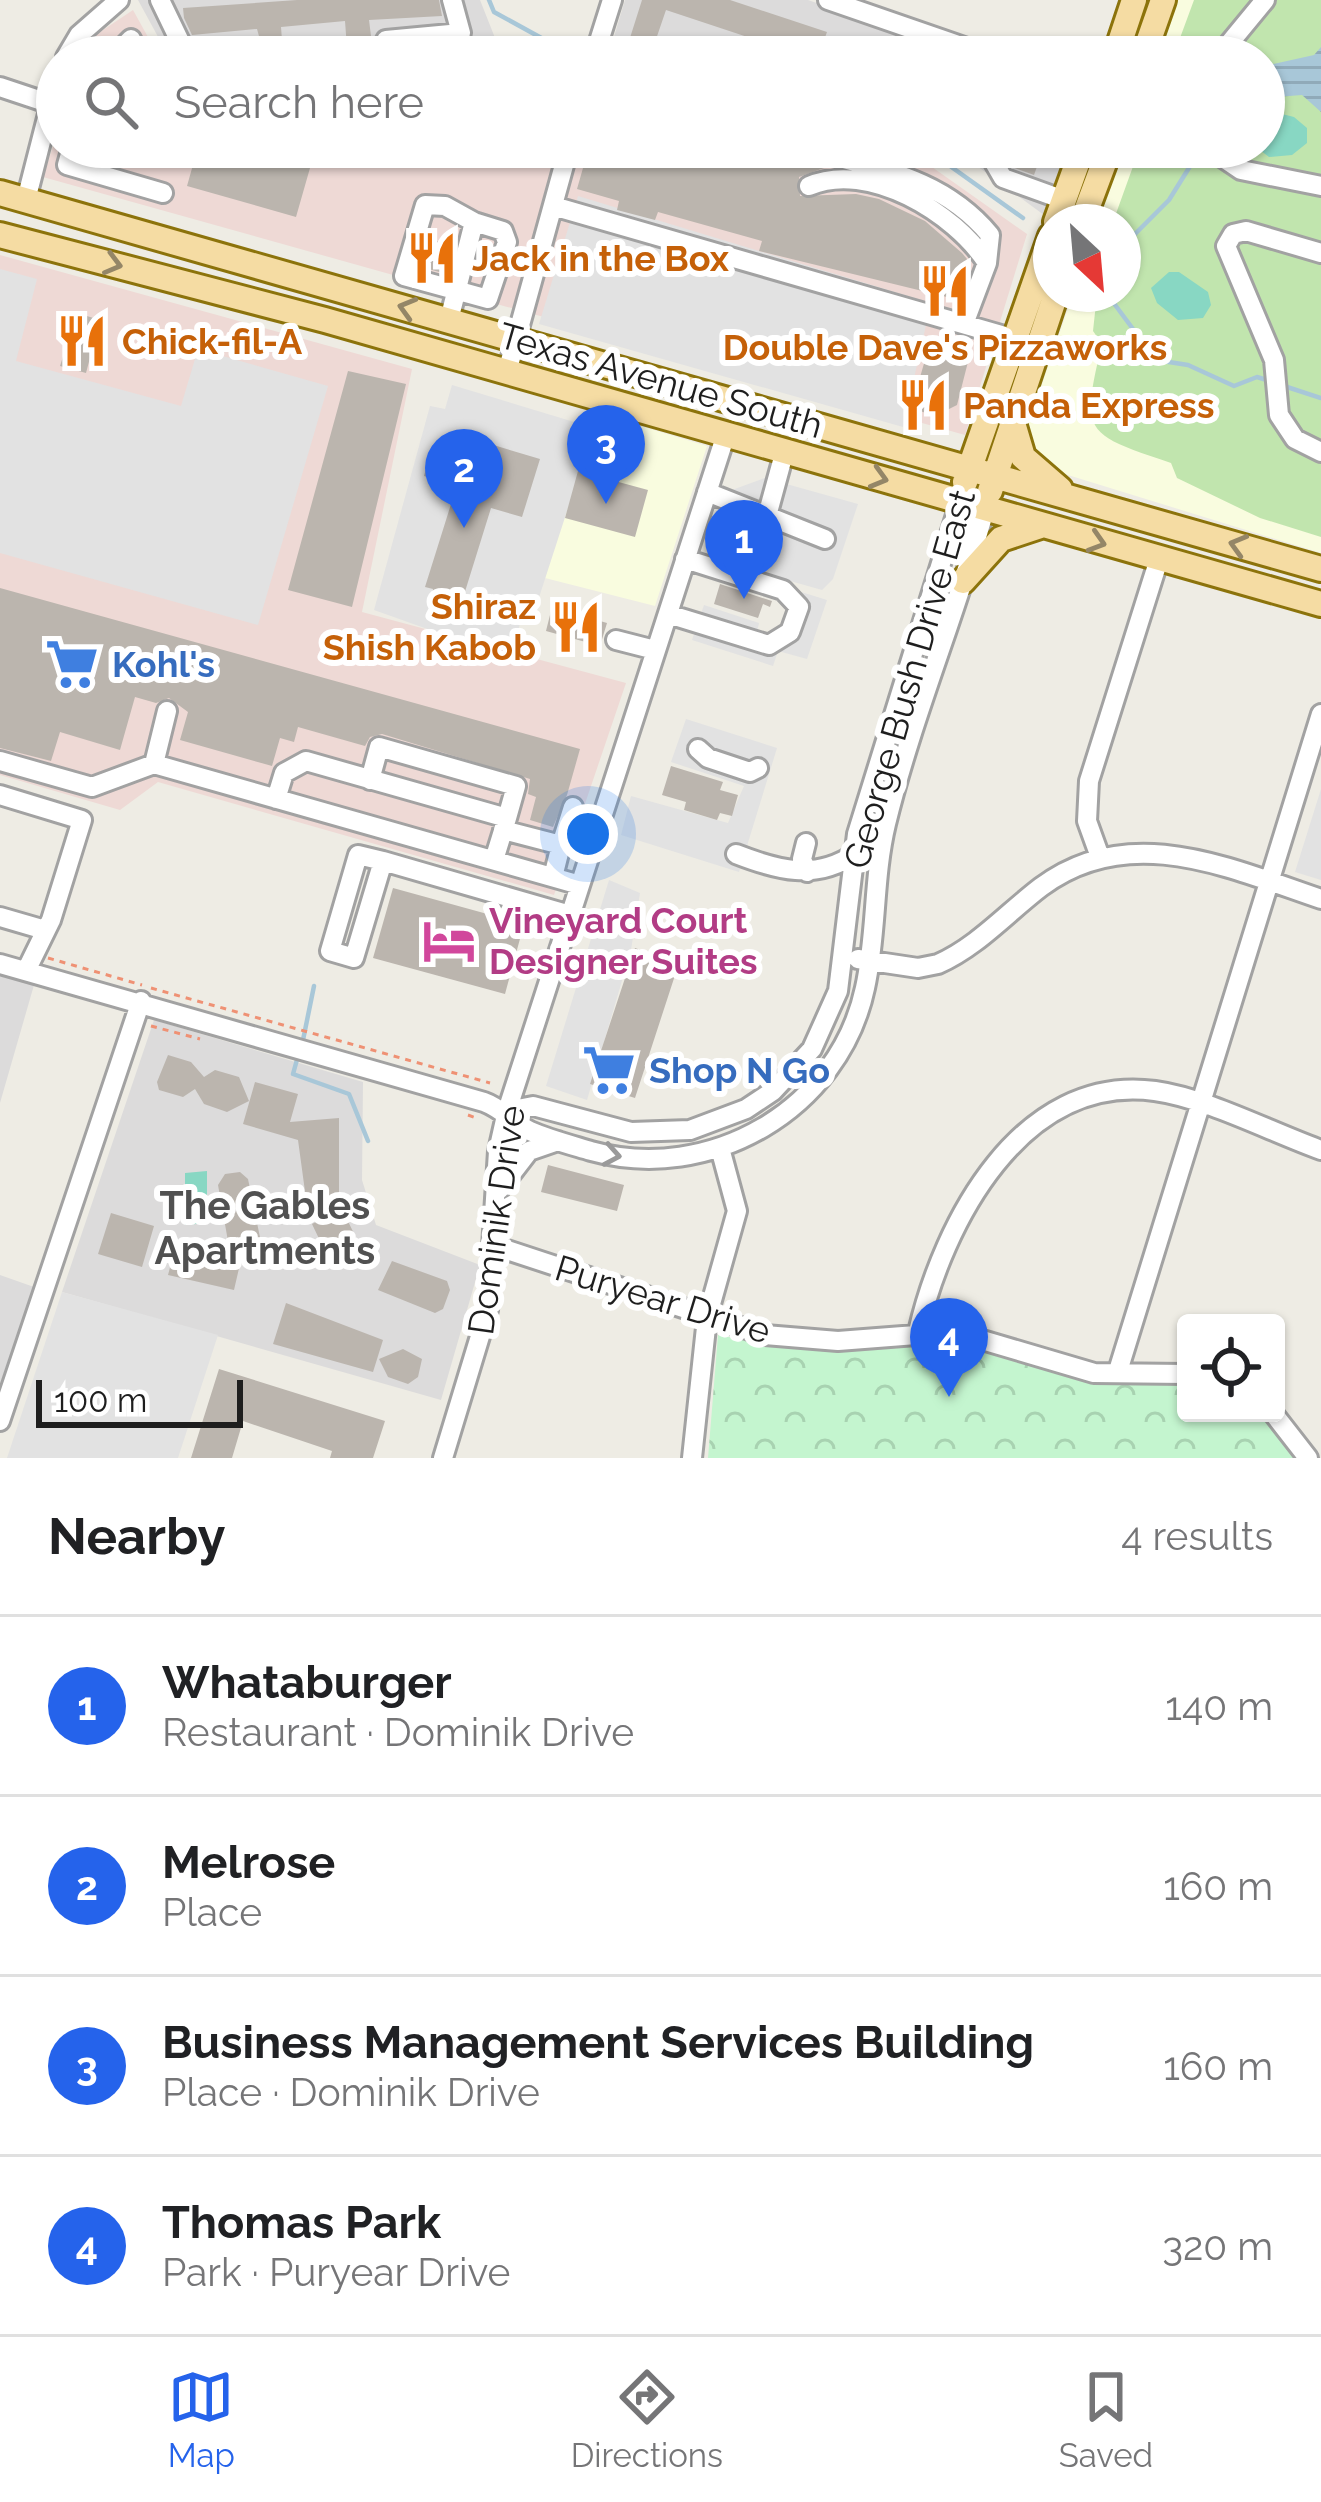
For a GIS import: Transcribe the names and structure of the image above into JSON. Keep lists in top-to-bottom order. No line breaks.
{"streets":{"main road":["Texas Avenue South","George Bush Drive East"],"street":["Dominik Drive","Puryear Drive"]},"crossings":[["Texas Avenue South","George Bush Drive East"],["Texas Avenue South","Dominik Drive"],["George Bush Drive East","Dominik Drive"],["Dominik Drive","Puryear Drive"]],"districts":["The Gables Apartments"],"places":{"restaurant":["Jack in the Box","Double Dave's Pizzaworks","Chick-fil-A","Panda Express","Shiraz Shish Kabob"],"supermarket":["Kohl's","Shop N Go"],"hotel":["Vineyard Court Designer Suites"]},"scale_bar":"100 m","north":"bottom right","page":{"search":"Search here","pins":["3","2","1","4"],"scale":"100 m","heading":["Nearby","4 results"],"list":[{"mark":"1","name":"Whataburger","note":"Restaurant · Dominik Drive","value":"140 m"},{"mark":"2","name":"Melrose","note":"Place","value":"160 m"},{"mark":"3","name":"Business Management Services Building","note":"Place · Dominik Drive","value":"160 m"},{"mark":"4","name":"Thomas Park","note":"Park · Puryear Drive","value":"320 m"}],"nav":["Map","Directions","Saved"]}}
